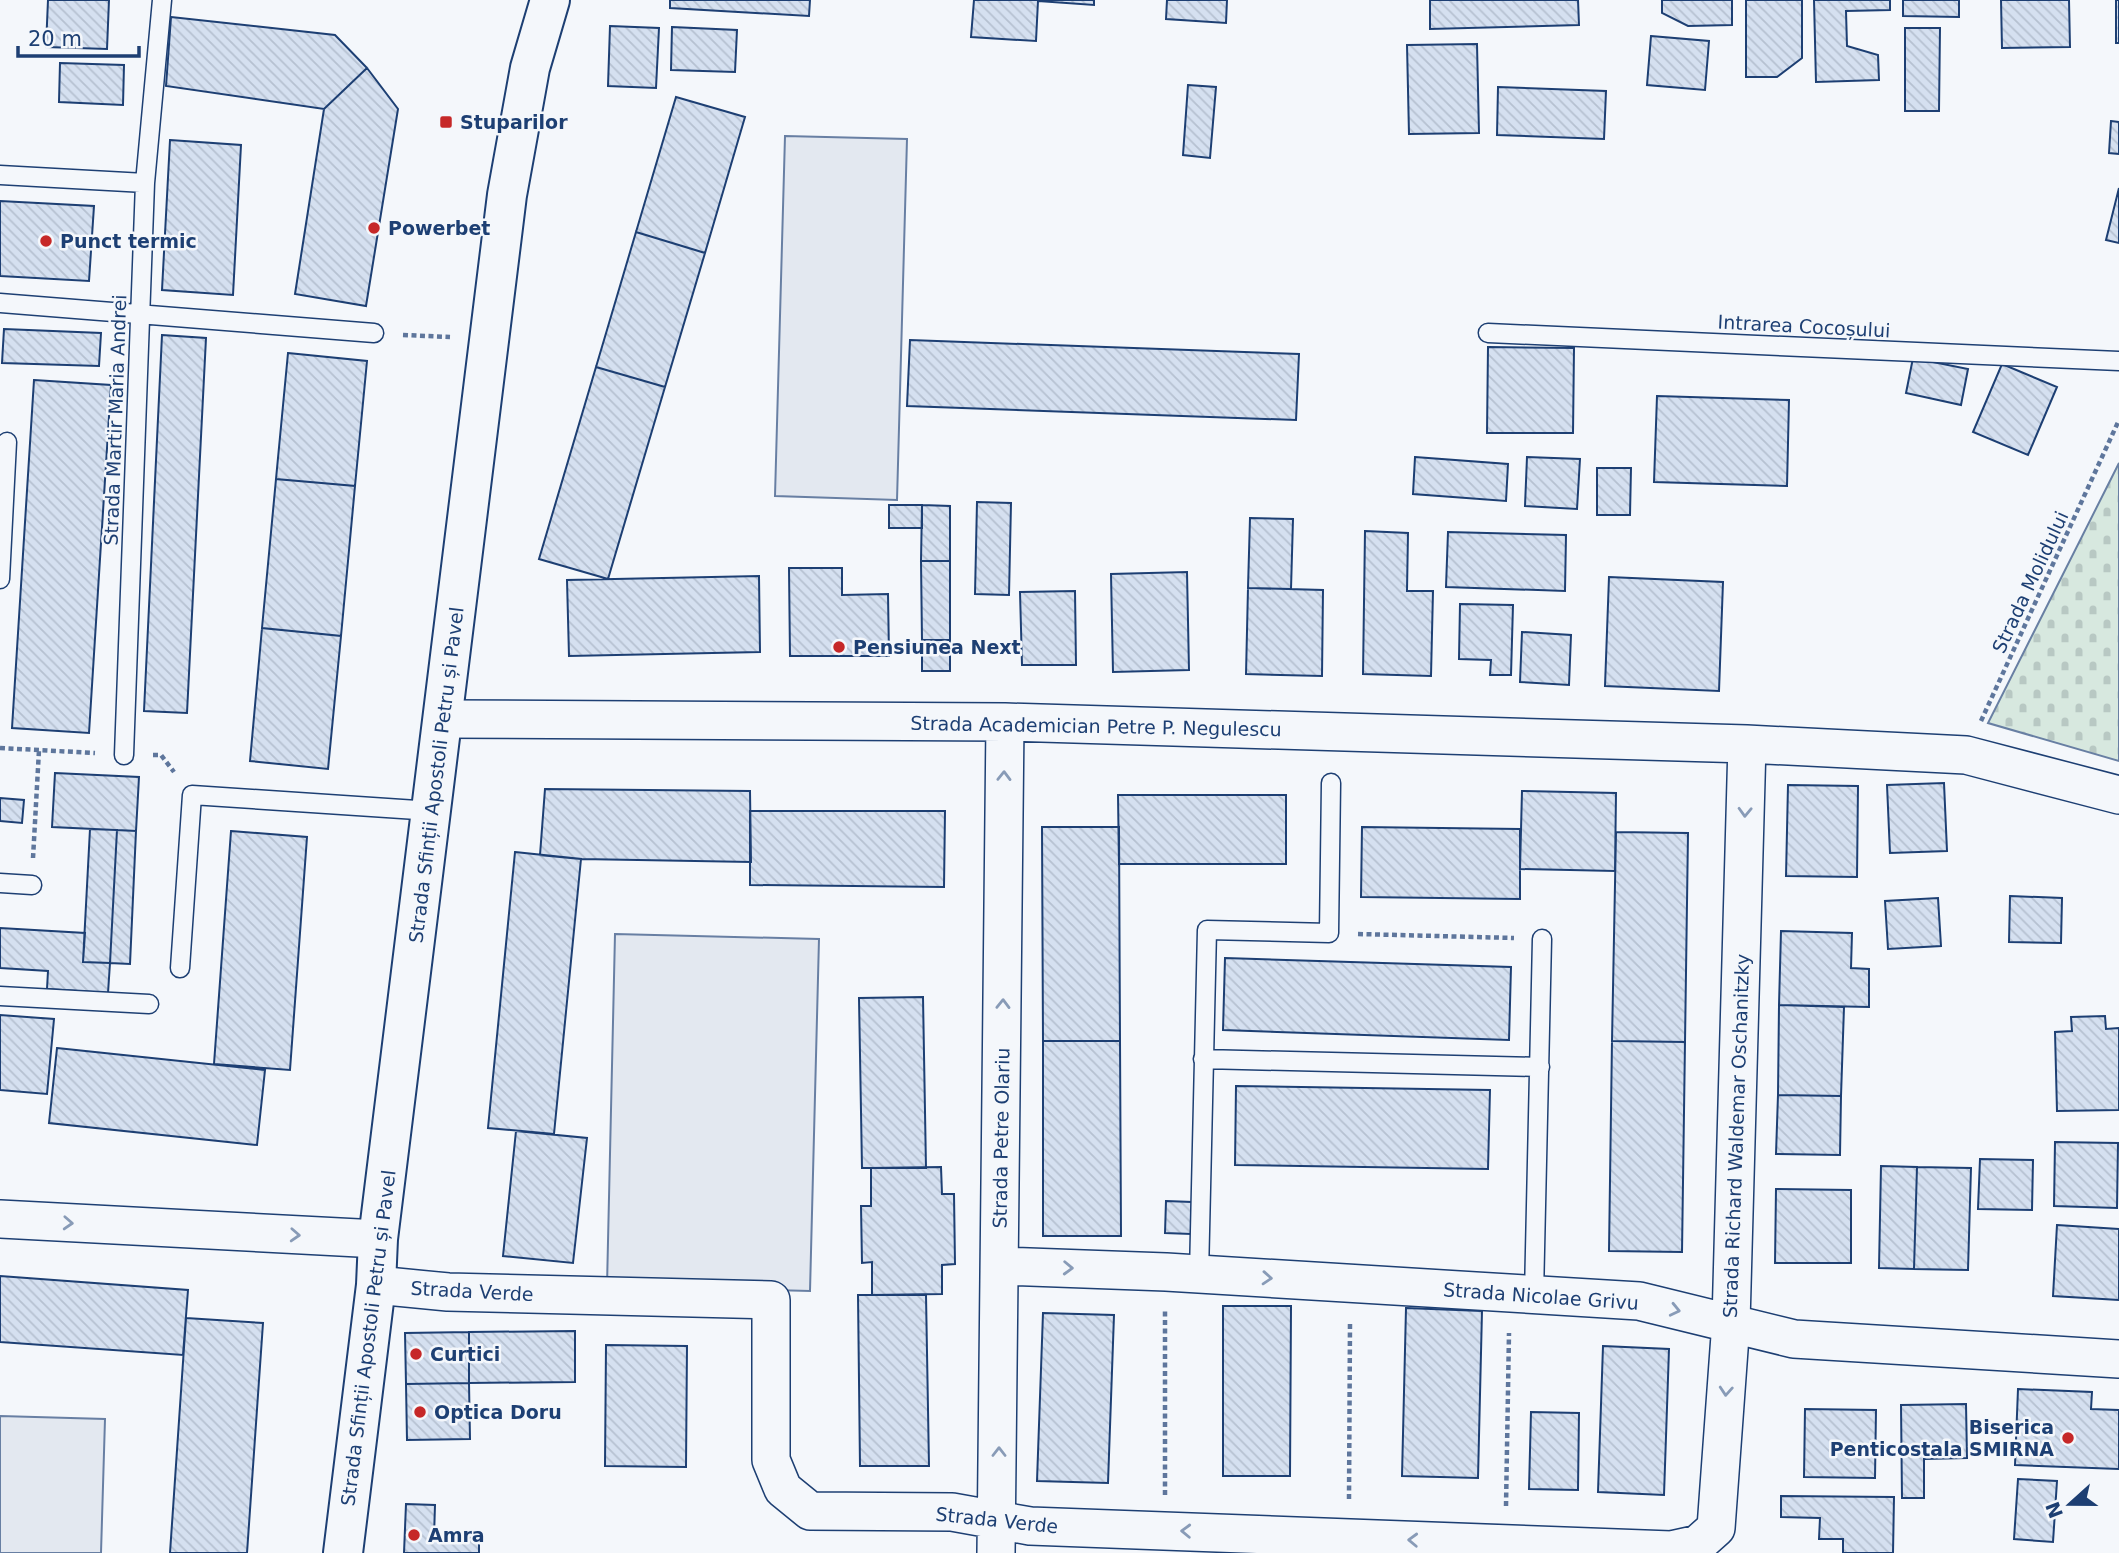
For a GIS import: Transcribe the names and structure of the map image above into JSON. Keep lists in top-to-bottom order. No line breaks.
{"streets":{"main road":["Strada Sfinții Apostoli Petru și Pavel"],"street":["Strada Academician Petre P. Negulescu","Strada Richard Waldemar Oschanitzky","Strada Petre Olariu","Strada Verde","Strada Nicolae Grivu"],"lane":["Intrarea Cocoșului","Strada Martir Maria Andrei"],"path":["Strada Molidului"]},"crossings":[["Strada Molidului","Strada Academician Petre P. Negulescu"],["Strada Academician Petre P. Negulescu","Strada Sfinții Apostoli Petru și Pavel"],["Strada Academician Petre P. Negulescu","Strada Richard Waldemar Oschanitzky"],["Strada Academician Petre P. Negulescu","Strada Petre Olariu"],["Strada Sfinții Apostoli Petru și Pavel","Strada Verde"],["Strada Richard Waldemar Oschanitzky","Strada Verde"],["Strada Richard Waldemar Oschanitzky","Strada Nicolae Grivu"],["Strada Petre Olariu","Strada Verde"],["Strada Petre Olariu","Strada Nicolae Grivu"]],"one_way":["Strada Richard Waldemar Oschanitzky","Strada Petre Olariu","Strada Nicolae Grivu"],"places":{"transit":["Stuparilor"],"other":["Powerbet","Punct termic","Pensiunea Next","Curtici","Optica Doru","Biserica Penticostala SMIRNA","Amra"]},"scale_bar":"20 m","north":"left"}
